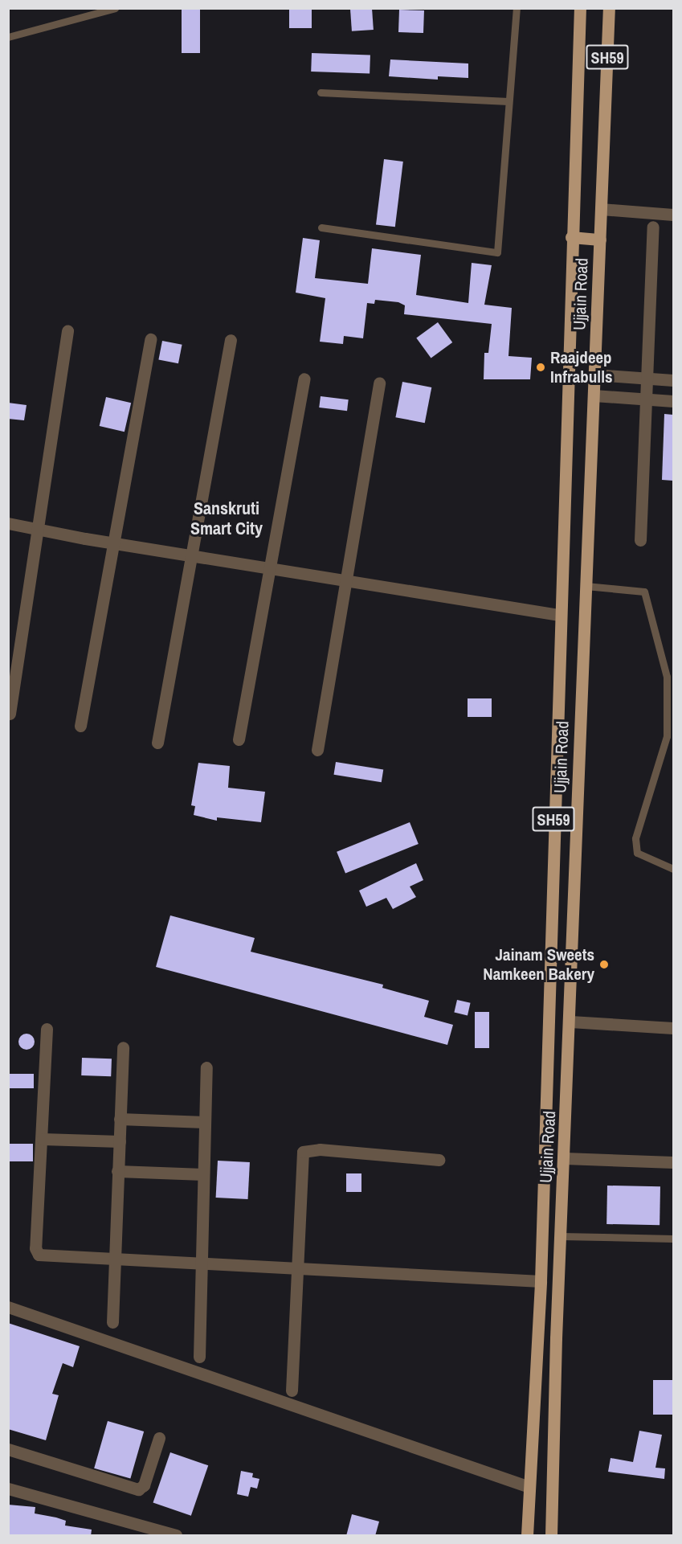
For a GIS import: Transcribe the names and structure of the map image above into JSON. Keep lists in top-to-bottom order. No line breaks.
{"streets":{"main road":["SH59","Ujjain Road"]},"districts":["Sanskruti Smart City"],"places":["Raajdeep Infrabulls","Jainam Sweets Namkeen Bakery"]}
